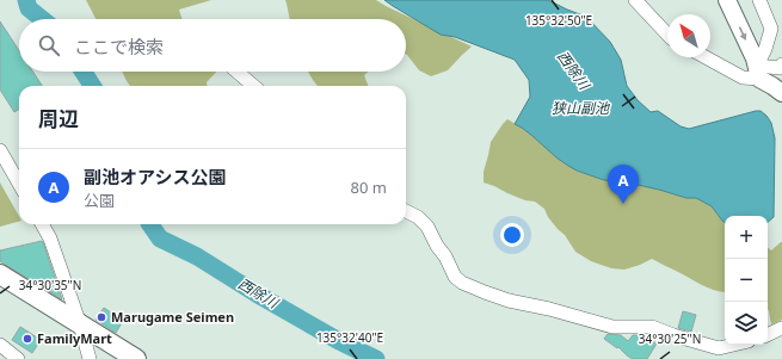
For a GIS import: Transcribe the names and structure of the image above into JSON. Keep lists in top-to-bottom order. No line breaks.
{"water":["西除川","狭山副池"],"places":["Marugame Seimen","FamilyMart"],"north":"top left","page":{"search":"ここで検索","heading":"周辺","list":[{"mark":"A","name":"副池オアシス公園","note":"公園","value":"80 m"}],"pins":"A","map_buttons":["+","−"]},"coordinates":["135°32'50\"E","34°30'35\"N","135°32'40\"E","34°30'25\"N"]}
